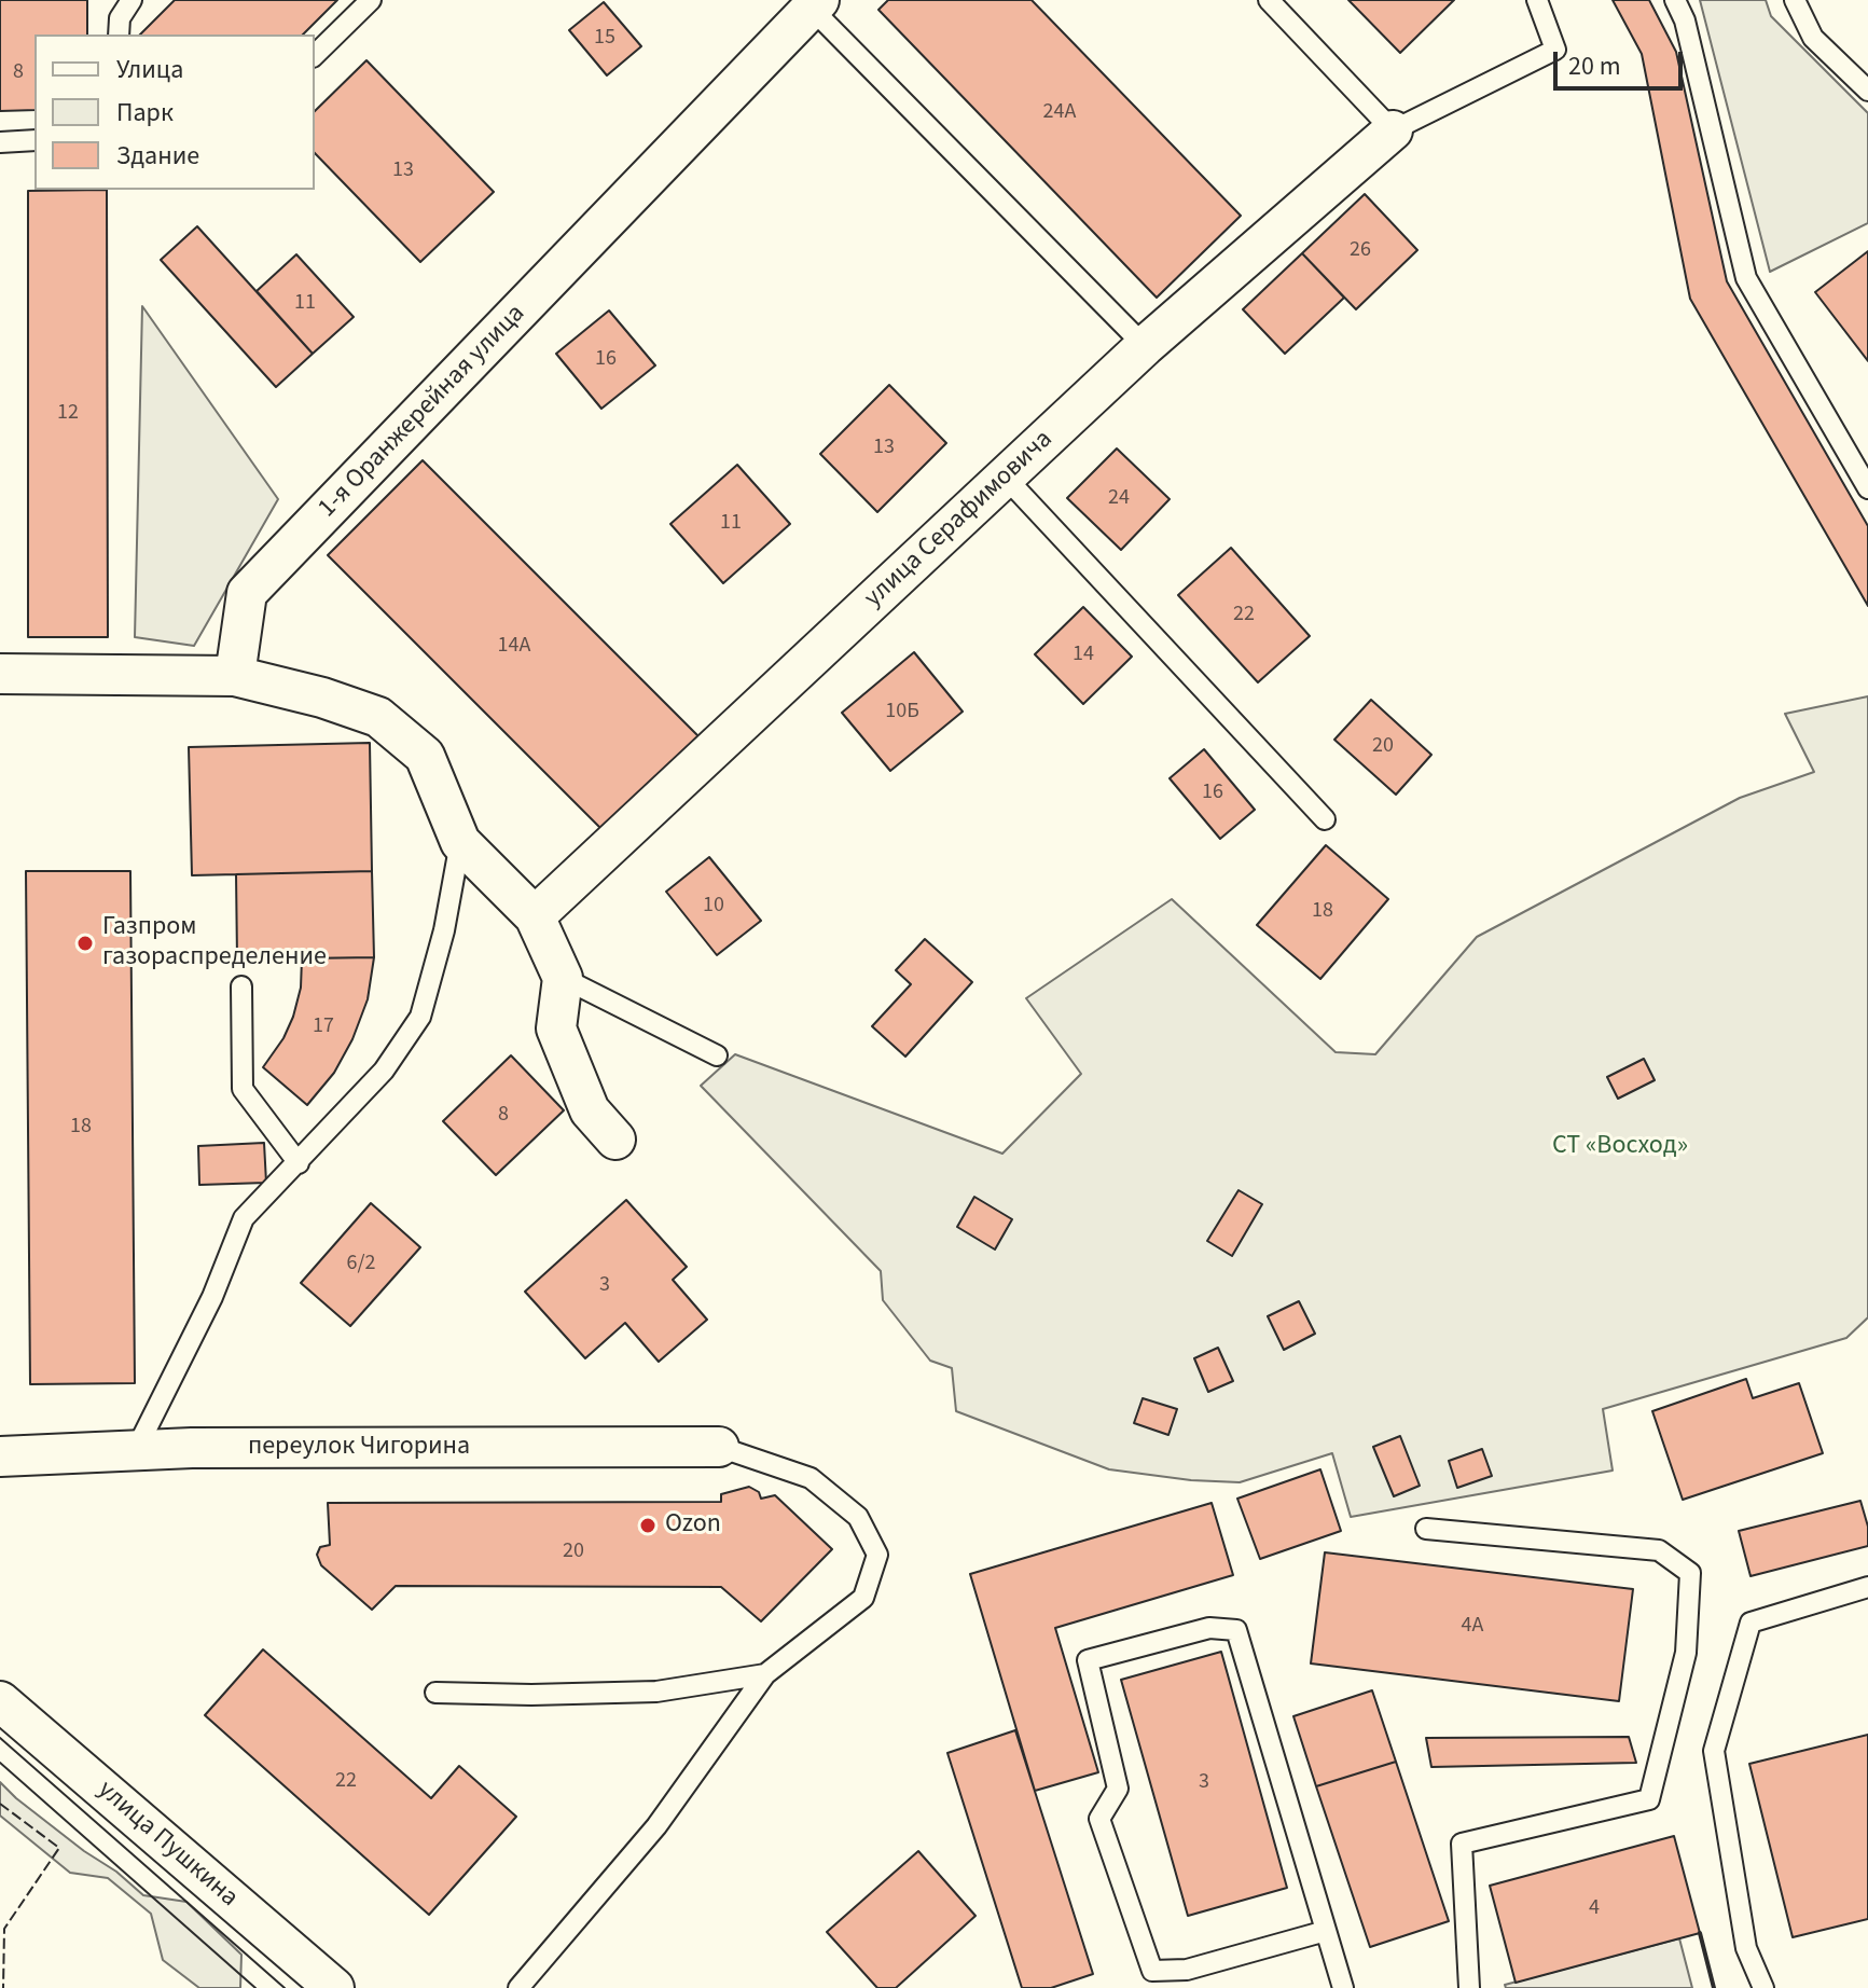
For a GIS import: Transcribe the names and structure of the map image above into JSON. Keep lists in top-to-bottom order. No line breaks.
{"streets":{"street":["1-я Оранжерейная улица","улица Серафимовича","переулок Чигорина","улица Пушкина"]},"parks":["СТ «Восход»"],"places":["Газпром газораспределение","Ozon"],"house_numbers":["15","8","24А","13","26","11","16","12","13","24","11","22","14А","14","10Б","20","16","10","18","17","8","18","6/2","3","20","4А","22","3","4"],"legend":["Улица","Парк","Здание"],"scale_bar":"20 m"}
